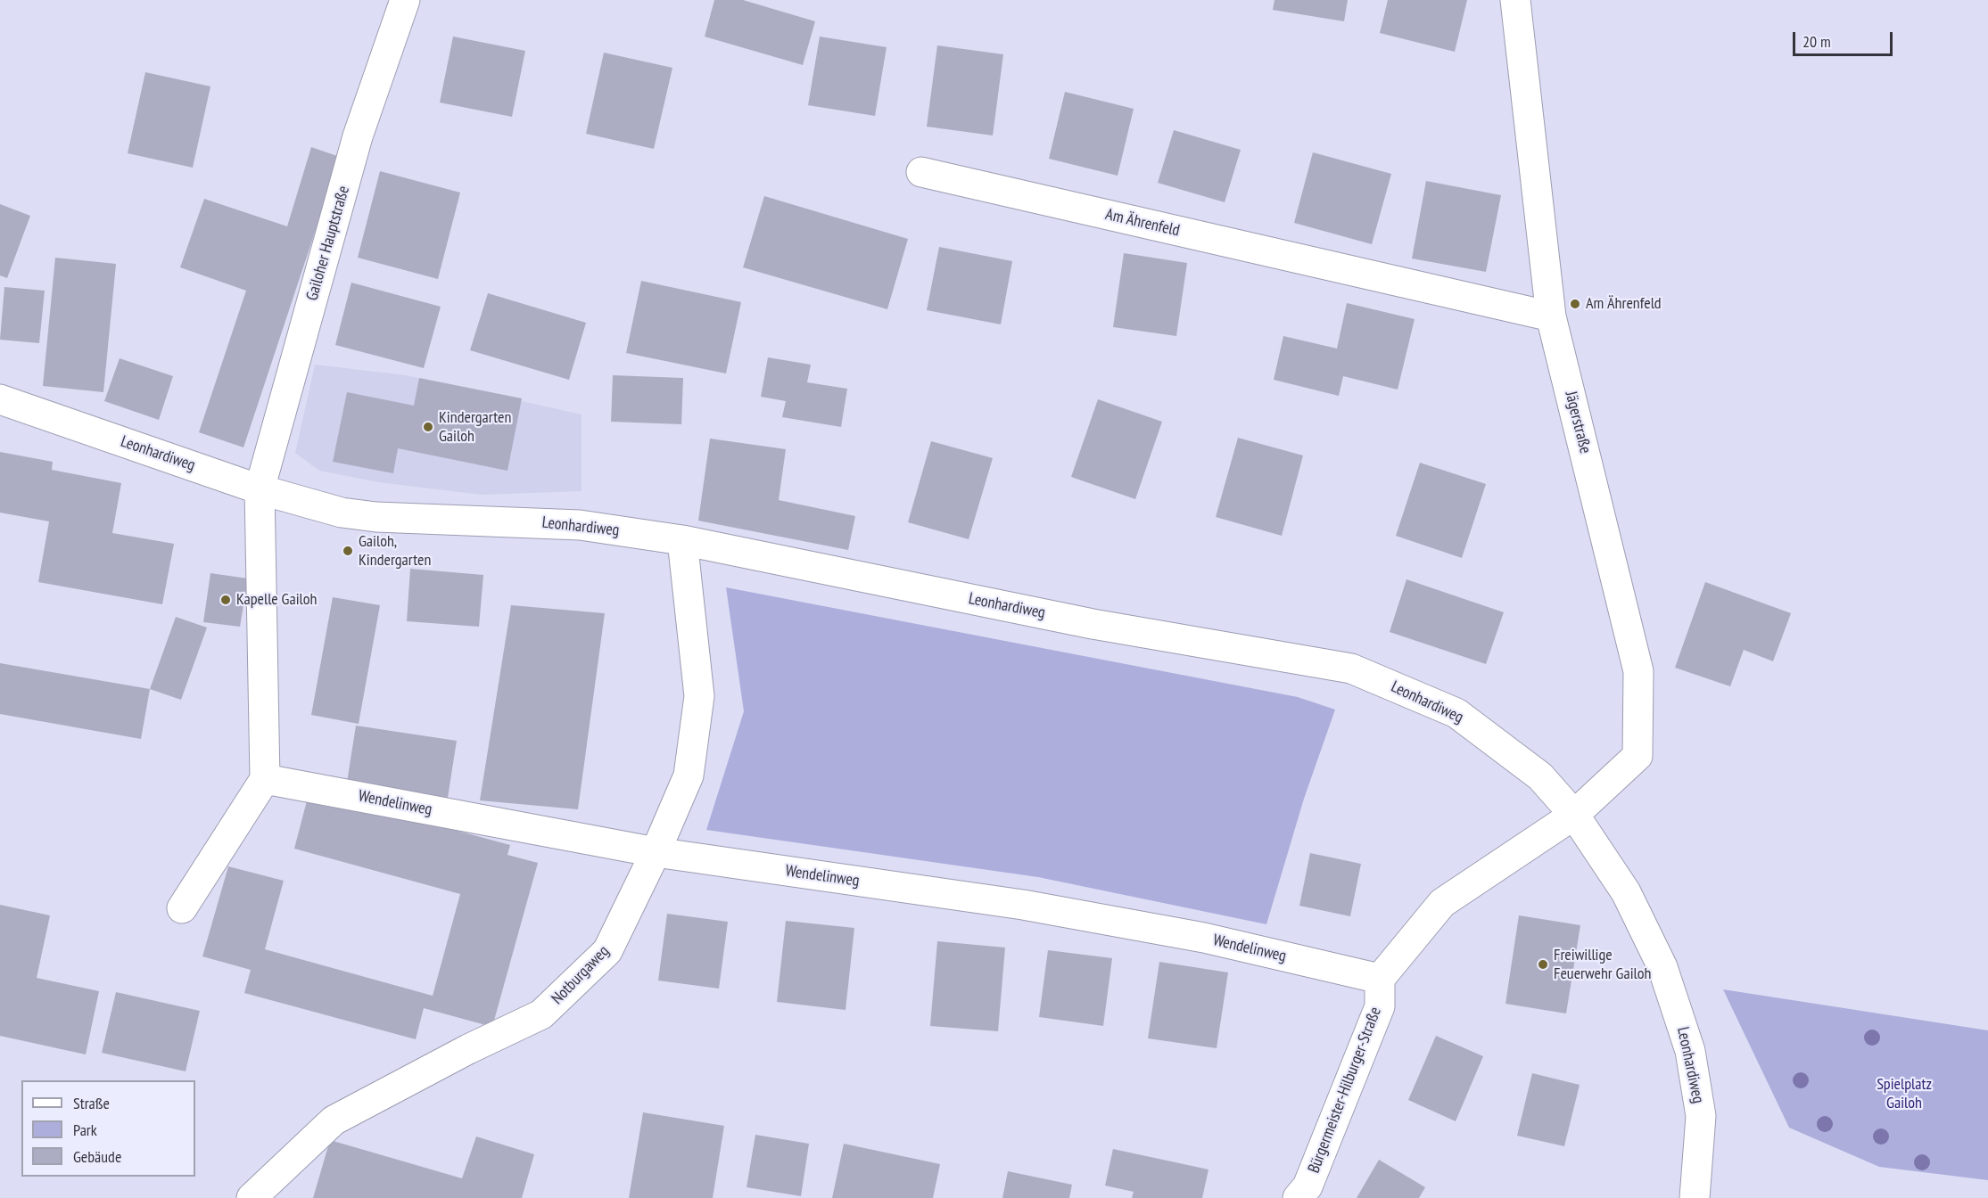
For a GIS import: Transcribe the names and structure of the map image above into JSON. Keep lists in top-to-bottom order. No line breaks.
{"streets":{"street":["Am Ährenfeld","Gailoher Hauptstraße","Jägerstraße","Leonhardiweg","Wendelinweg","Notburgaweg","Bürgermeister-Hilburger-Straße"]},"crossings":[["Am Ährenfeld","Jägerstraße"],["Gailoher Hauptstraße","Leonhardiweg"],["Jägerstraße","Leonhardiweg"],["Leonhardiweg","Notburgaweg"],["Wendelinweg","Notburgaweg"],["Wendelinweg","Bürgermeister-Hilburger-Straße"]],"parks":["Spielplatz Gailoh"],"places":["Am Ährenfeld","Kindergarten Gailoh","Gailoh, Kindergarten","Kapelle Gailoh","Freiwillige Feuerwehr Gailoh"],"legend":["Straße","Park","Gebäude"],"scale_bar":"20 m"}
